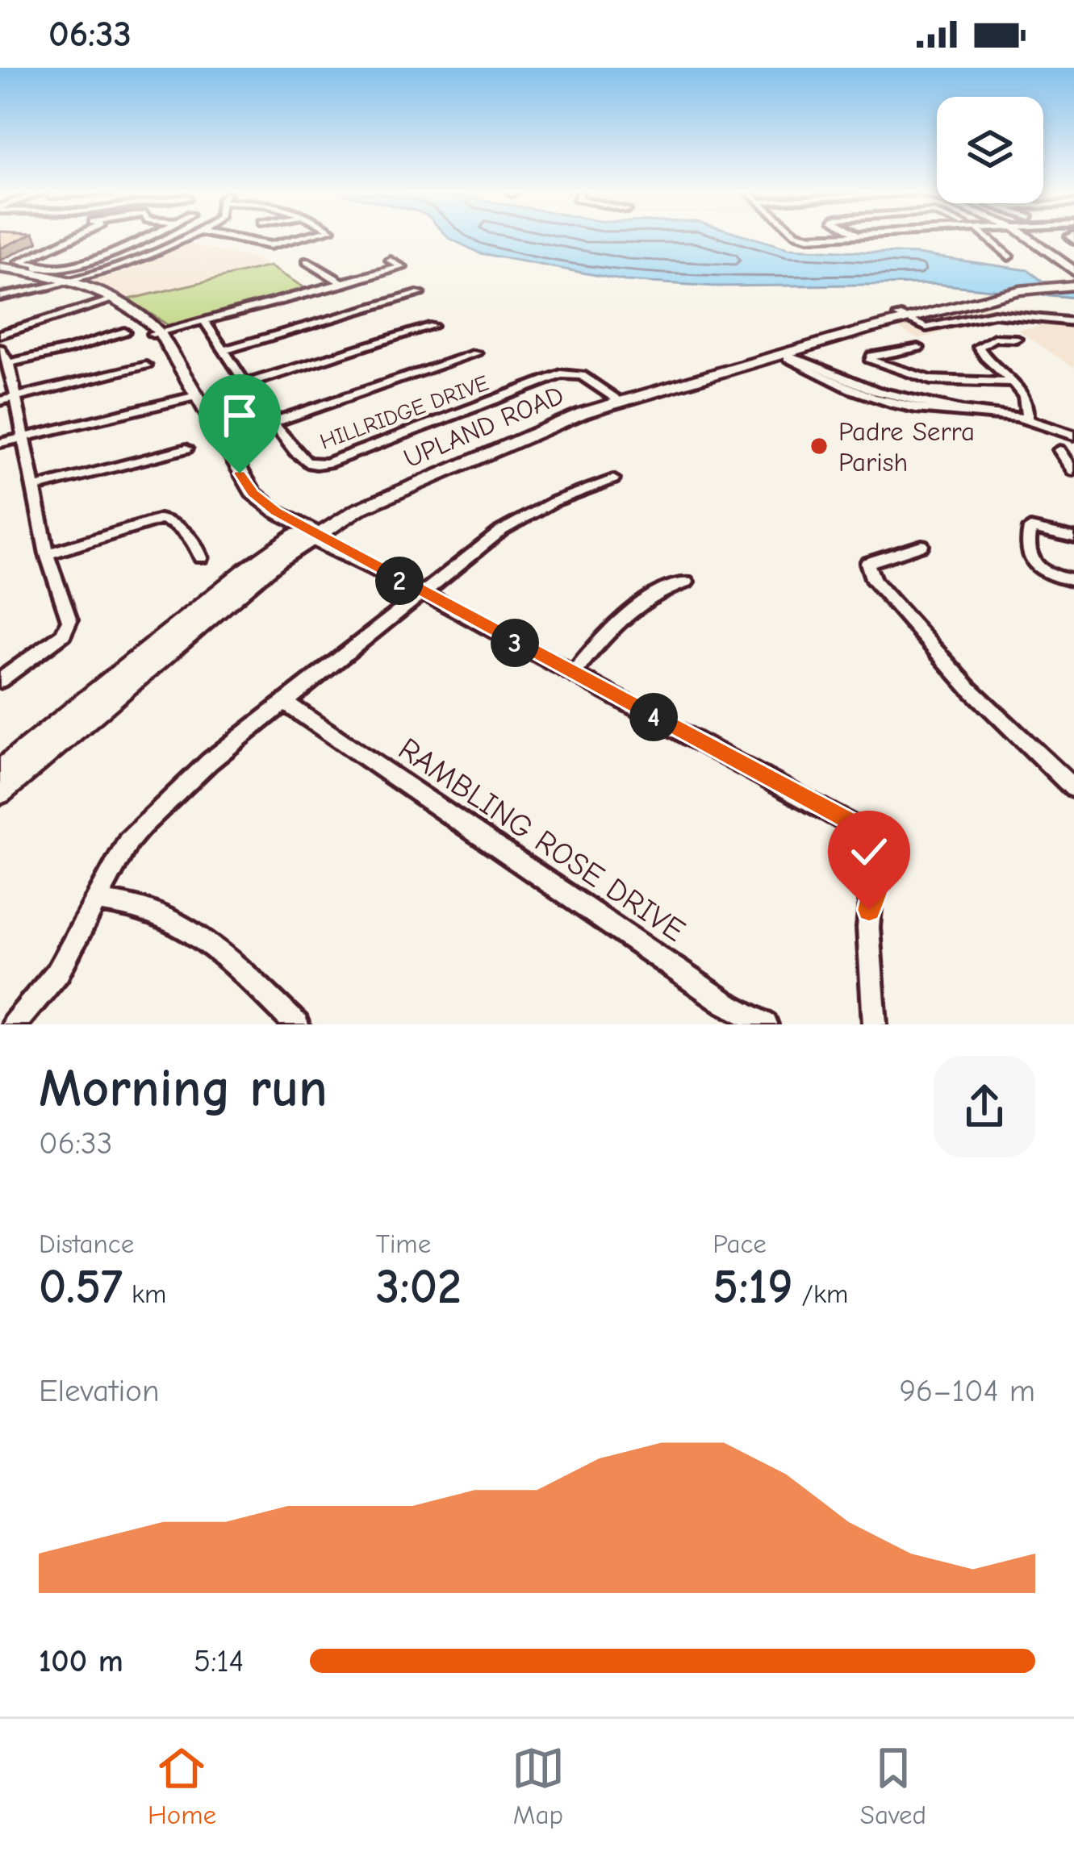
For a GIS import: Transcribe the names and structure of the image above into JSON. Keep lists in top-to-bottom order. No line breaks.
{"streets":{"main road":["UPLAND ROAD"],"street":["HILLRIDGE DRIVE","RAMBLING ROSE DRIVE"]},"crossings":[["HILLRIDGE DRIVE","UPLAND ROAD"]],"places":["Padre Serra Parish"],"page":{"status":"06:33","pins":["2","3","4"],"heading":["Morning run","06:33"],"stats":[["Distance","0.57 km"],["Time","3:02"],["Pace","5:19 /km"]],"chart":["Elevation","96–104 m"],"list":[{"name":"100 m","note":"5:14"}],"tabs":["Home","Map","Saved"]}}
